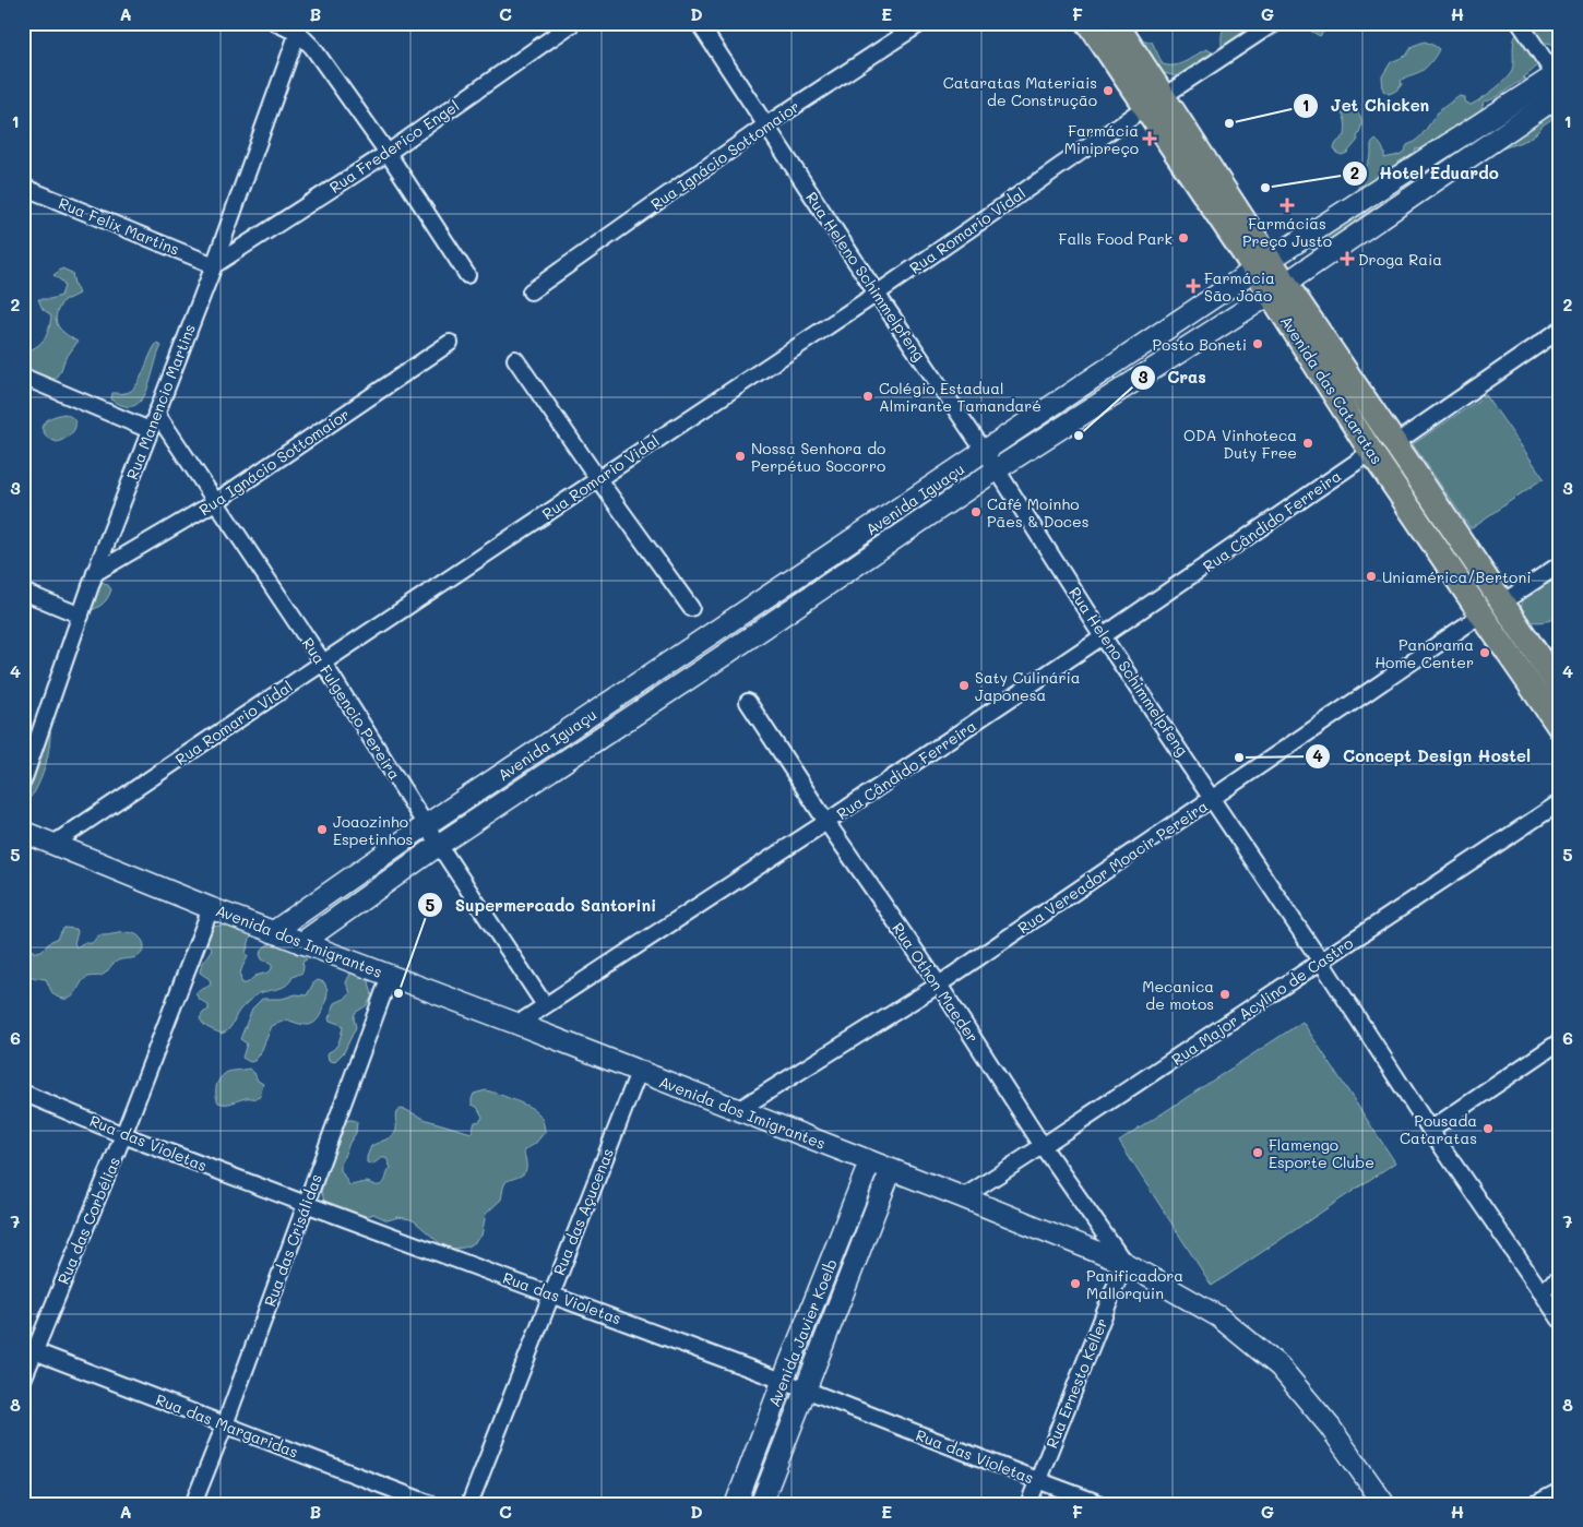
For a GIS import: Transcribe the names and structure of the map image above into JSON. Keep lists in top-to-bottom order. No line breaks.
{"streets":{"main road":["Avenida das Cataratas"],"street":["Rua Frederico Engel","Rua Ignácio Sottomaior","Rua Felix Martins","Rua Romario Vidal","Rua Heleno Schimmelpfeng","Rua Manencio Martins","Avenida Iguaçu","Rua Cândido Ferreira","Rua Fulgencio Pereira","Rua Vereador Moacir Pereira","Avenida dos Imigrantes","Rua Othon Maeder","Rua Major Acylino de Castro","Rua das Violetas","Rua das Açucenas","Rua das Corbélias","Rua das Crisálidas","Avenida Javier Koelb","Rua Ernesto Keller","Rua das Margaridas"]},"crossings":[["Rua Frederico Engel","Rua Felix Martins"],["Rua Frederico Engel","Rua Manencio Martins"],["Rua Ignácio Sottomaior","Rua Heleno Schimmelpfeng"],["Rua Ignácio Sottomaior","Rua Manencio Martins"],["Rua Ignácio Sottomaior","Rua Fulgencio Pereira"],["Rua Felix Martins","Rua Manencio Martins"],["Rua Romario Vidal","Rua Heleno Schimmelpfeng"],["Rua Romario Vidal","Avenida das Cataratas"],["Rua Romario Vidal","Rua Fulgencio Pereira"],["Rua Romario Vidal","Avenida dos Imigrantes"],["Rua Heleno Schimmelpfeng","Avenida Iguaçu"],["Rua Heleno Schimmelpfeng","Rua Cândido Ferreira"],["Rua Heleno Schimmelpfeng","Rua Vereador Moacir Pereira"],["Rua Heleno Schimmelpfeng","Rua Major Acylino de Castro"],["Avenida das Cataratas","Avenida Iguaçu"],["Avenida das Cataratas","Rua Cândido Ferreira"],["Avenida das Cataratas","Rua Vereador Moacir Pereira"],["Rua Manencio Martins","Rua Fulgencio Pereira"],["Avenida Iguaçu","Rua Fulgencio Pereira"],["Avenida Iguaçu","Avenida dos Imigrantes"],["Rua Cândido Ferreira","Rua Fulgencio Pereira"],["Rua Cândido Ferreira","Avenida dos Imigrantes"],["Rua Cândido Ferreira","Rua Othon Maeder"],["Rua Vereador Moacir Pereira","Avenida dos Imigrantes"],["Rua Vereador Moacir Pereira","Rua Othon Maeder"],["Avenida dos Imigrantes","Rua Othon Maeder"],["Avenida dos Imigrantes","Rua Major Acylino de Castro"],["Avenida dos Imigrantes","Rua das Açucenas"],["Avenida dos Imigrantes","Rua das Corbélias"],["Avenida dos Imigrantes","Rua das Crisálidas"],["Avenida dos Imigrantes","Avenida Javier Koelb"],["Avenida dos Imigrantes","Rua Ernesto Keller"],["Rua Othon Maeder","Rua Major Acylino de Castro"],["Rua Othon Maeder","Rua Ernesto Keller"],["Rua das Violetas","Rua das Açucenas"],["Rua das Violetas","Rua das Corbélias"],["Rua das Violetas","Rua das Crisálidas"],["Rua das Violetas","Avenida Javier Koelb"],["Rua das Violetas","Rua Ernesto Keller"],["Rua das Corbélias","Rua das Margaridas"],["Rua das Crisálidas","Rua das Margaridas"]],"places":{"other":["Cataratas Materiais de Construção","Jet Chicken","Hotel Eduardo","Falls Food Park","Posto Boneti","Colégio Estadual Almirante Tamandaré","Cras","ODA Vinhoteca Duty Free","Nossa Senhora do Perpétuo Socorro","Café Moinho Pães & Doces","Uniamérica/Bertoni","Panorama Home Center","Saty Culinária Japonesa","Concept Design Hostel","Joaozinho Espetinhos","Supermercado Santorini","Mecanica de motos","Pousada Cataratas","Flamengo Esporte Clube","Panificadora Mallorquin"],"health":["Farmácia Minipreço","Farmácias Preço Justo","Droga Raia","Farmácia São João"]},"grid":{"columns":["A","B","C","D","E","F","G","H"],"rows":["1","2","3","4","5","6","7","8"]}}
